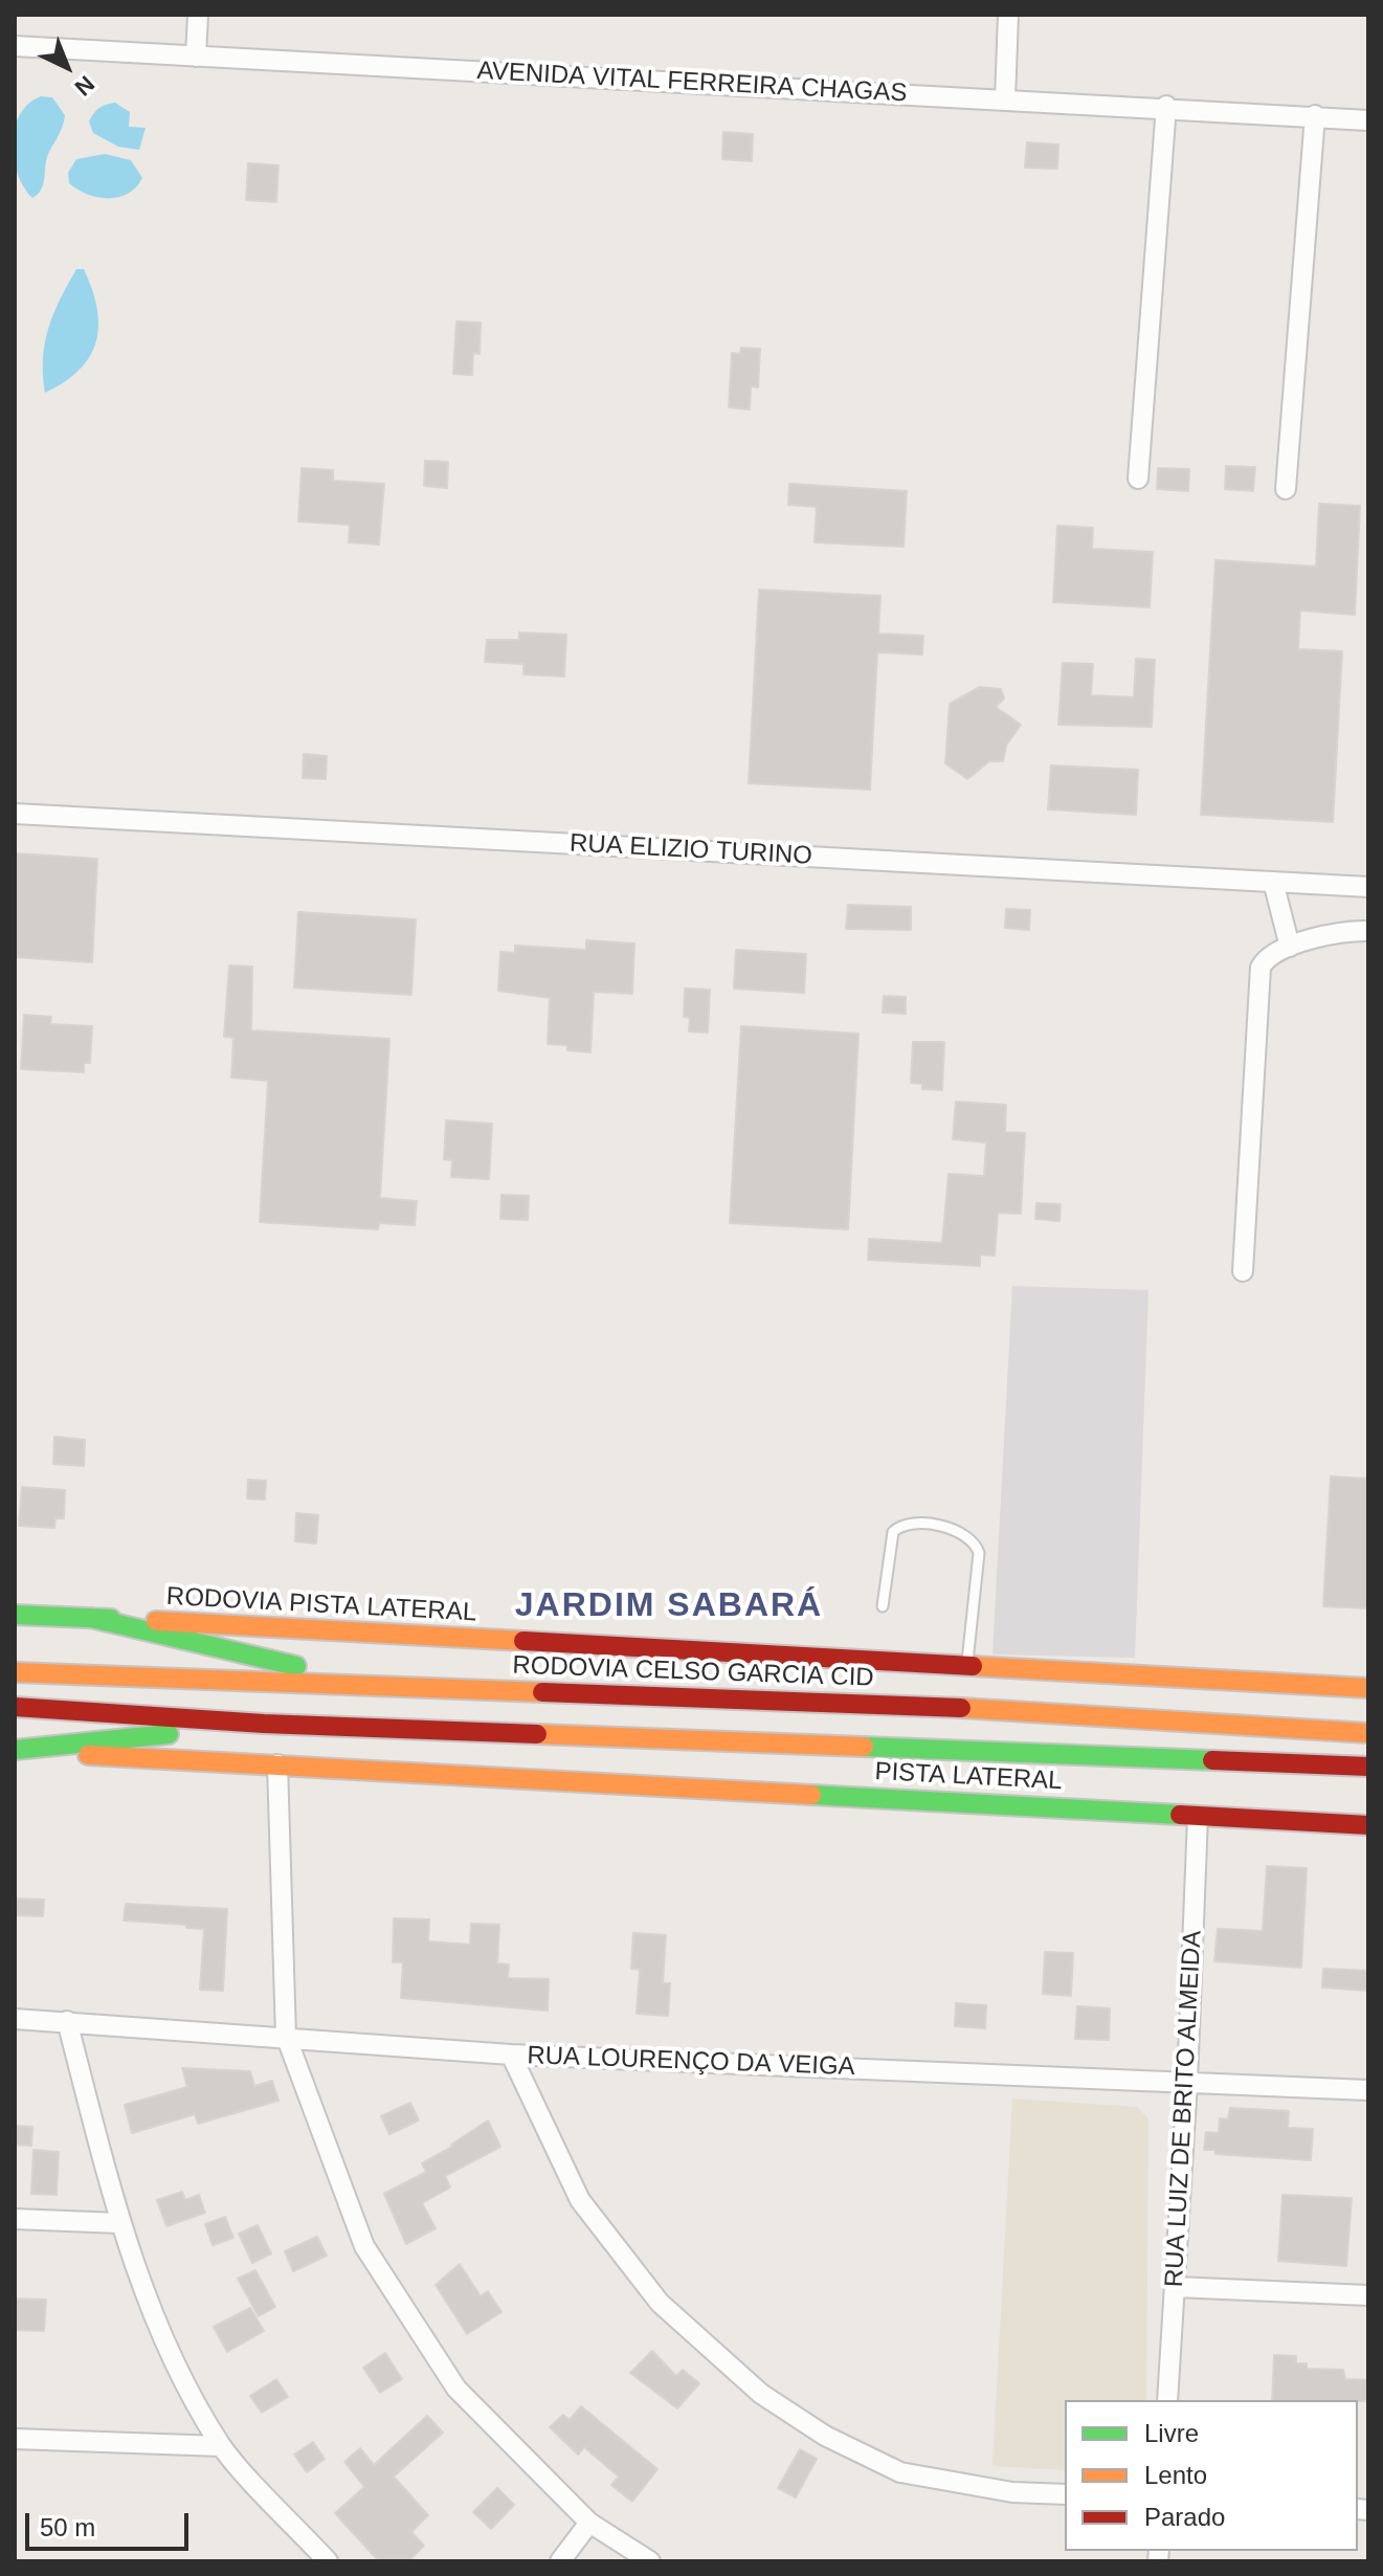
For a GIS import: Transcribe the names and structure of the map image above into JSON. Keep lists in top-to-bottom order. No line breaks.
{"streets":{"main road":["RODOVIA PISTA LATERAL","RODOVIA CELSO GARCIA CID","PISTA LATERAL"],"street":["AVENIDA VITAL FERREIRA CHAGAS","RUA ELIZIO TURINO","RUA LOURENÇO DA VEIGA","RUA LUIZ DE BRITO ALMEIDA"]},"crossings":[["PISTA LATERAL","RUA LUIZ DE BRITO ALMEIDA"],["RUA LOURENÇO DA VEIGA","RUA LUIZ DE BRITO ALMEIDA"]],"districts":["JARDIM SABARÁ"],"legend":["Livre","Lento","Parado"],"scale_bar":"50 m","north":"bottom right"}
